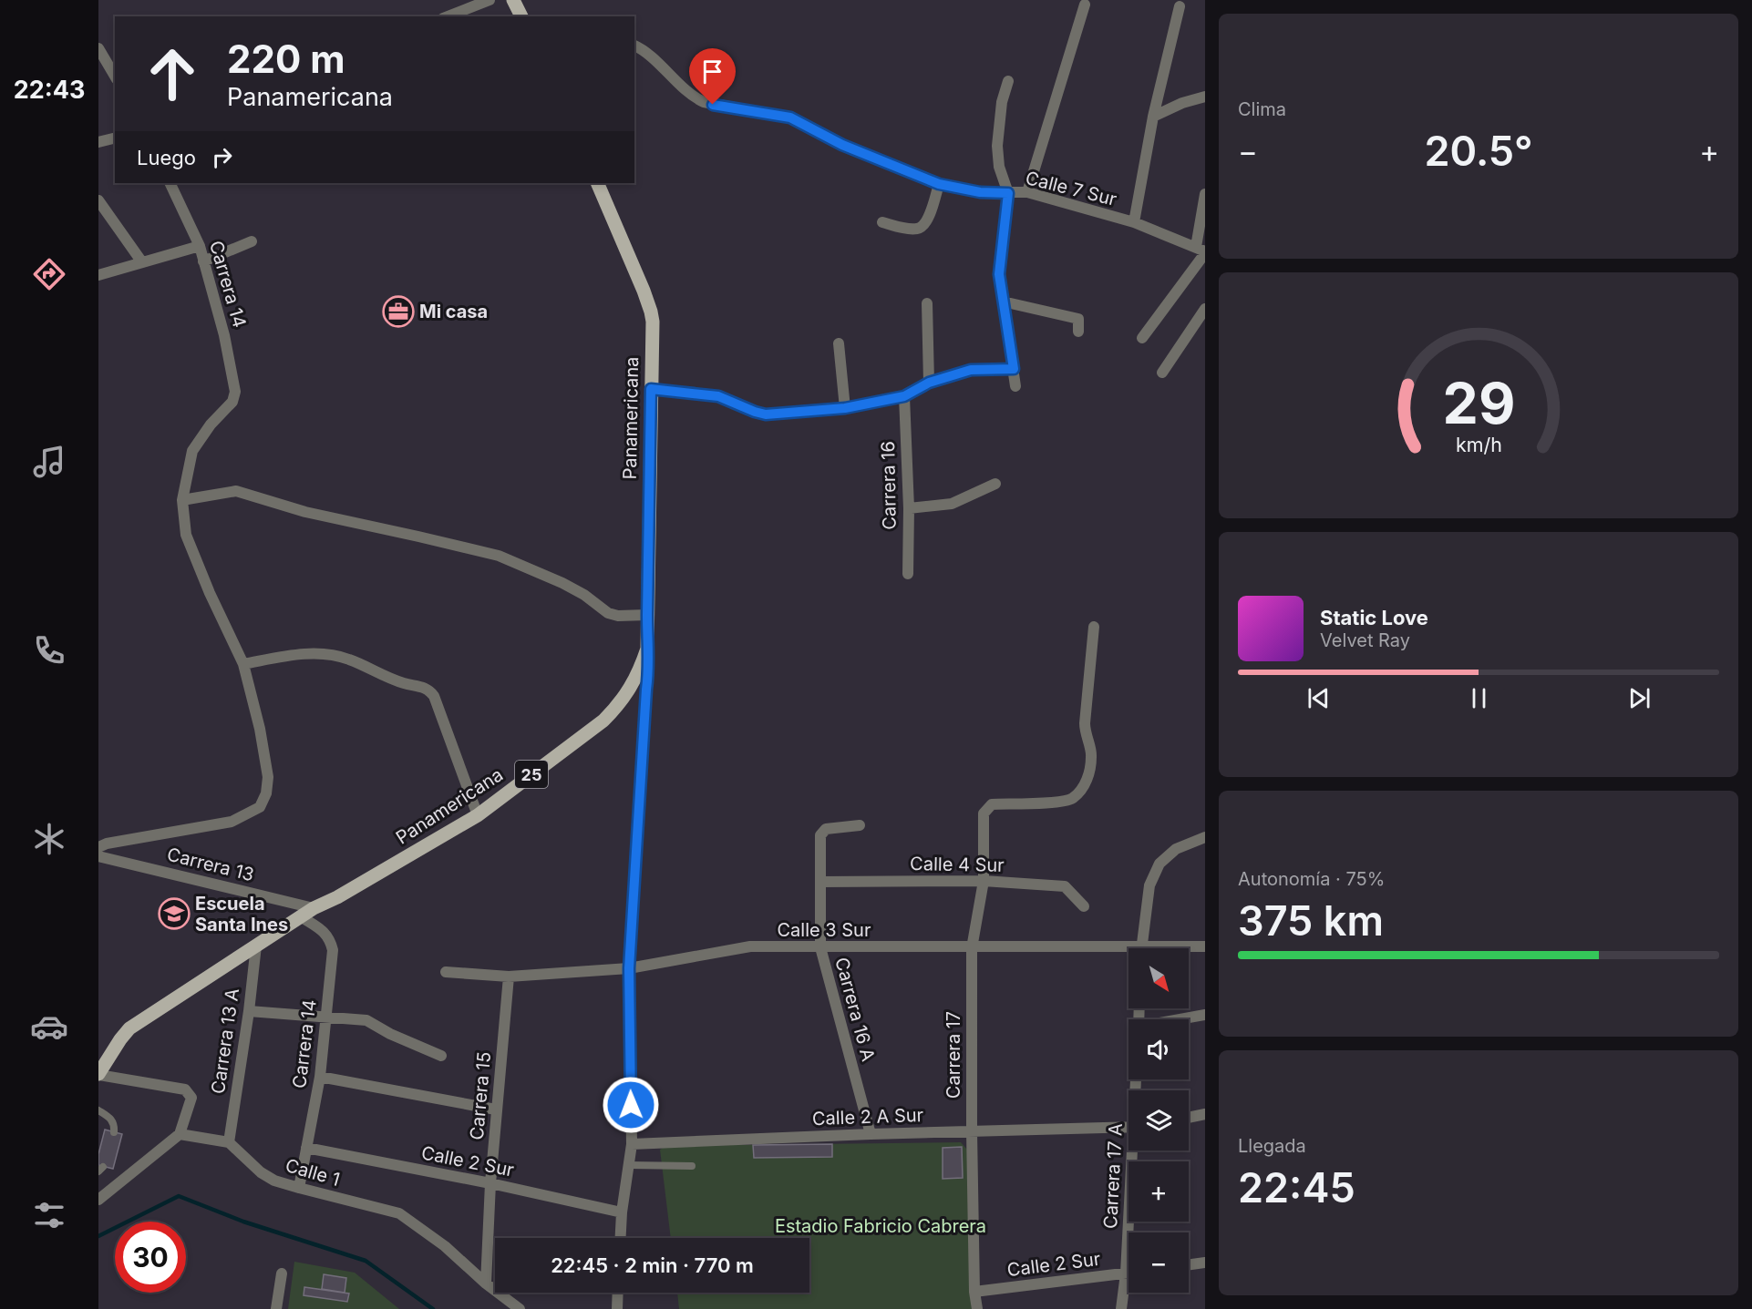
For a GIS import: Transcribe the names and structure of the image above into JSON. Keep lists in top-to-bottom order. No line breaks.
{"streets":{"main road":["Panamericana","25"],"street":["Calle 7 Sur","Carrera 14","Carrera 16","Carrera 13","Calle 4 Sur","Calle 3 Sur","Carrera 16 A","Carrera 13 A","Carrera 17","Carrera 15","Calle 2 A Sur","Calle 2 Sur","Calle 1","Carrera 17 A"]},"crossings":[["Carrera 14","Panamericana"],["Carrera 14","Calle 2 Sur"],["Carrera 14","Calle 1"],["Panamericana","Carrera 13"],["Panamericana","Carrera 13 A"],["Calle 4 Sur","Carrera 16 A"],["Calle 4 Sur","Carrera 17"],["Calle 3 Sur","Carrera 16 A"],["Calle 3 Sur","Carrera 17"],["Calle 3 Sur","Carrera 15"],["Carrera 16 A","Calle 2 A Sur"],["Carrera 13 A","Calle 1"],["Carrera 17","Calle 2 A Sur"],["Carrera 17","Calle 2 Sur"],["Carrera 15","Calle 2 Sur"],["Carrera 15","Calle 1"],["Calle 2 Sur","Carrera 17 A"]],"parks":["Estadio Fabricio Cabrera"],"places":{"office":["Mi casa"],"school or university":["Escuela Santa Ines"]},"north":"bottom right","page":{"tabs":"22:43","tile":["Clima",["Autonomía · 75%","375 km"],["Llegada","22:45"]],"turn":["220 m","Panamericana"],"heat":["−","20.5°","+"],"then":"Luego","song":["Static Love","Velvet Ray"],"map_buttons":["+","−"],"limit":"30","trip":"22:45 · 2 min · 770 m","gauge":["29","km/h"]}}
